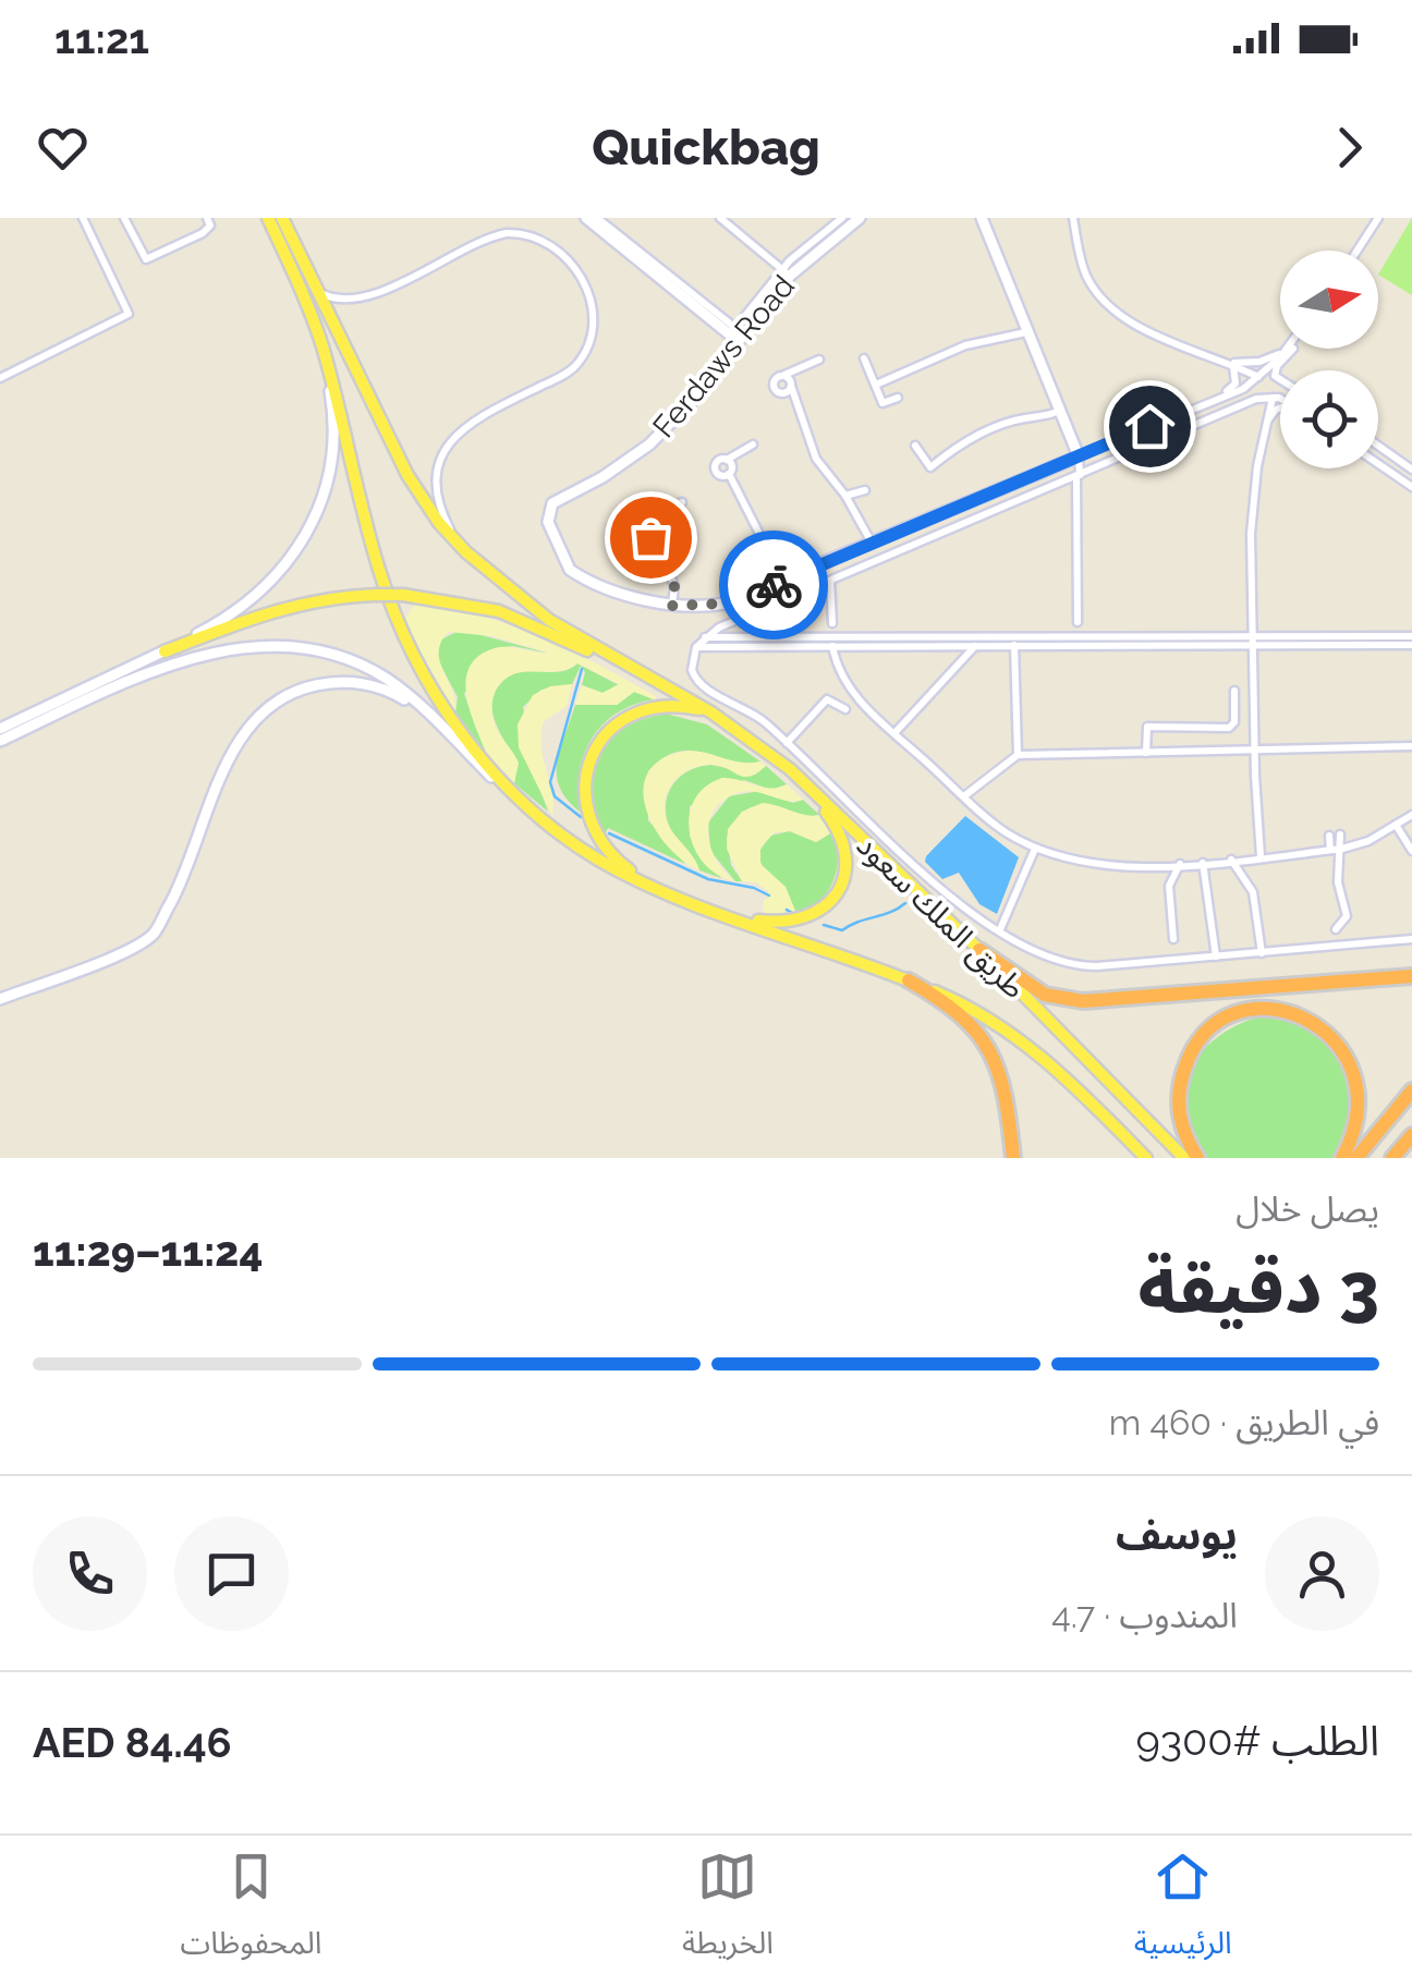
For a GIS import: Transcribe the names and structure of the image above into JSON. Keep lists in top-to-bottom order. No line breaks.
{"streets":{"main road":["طريق الملك سعود"],"street":["Ferdaws Road"]},"north":"right","page":{"status":"11:21","header":"Quickbag","heading":["3 دقيقة","يصل خلال","11:24–11:29"],"panel":["يوسف","المندوب · 4.7","الطلب #9300","AED 84.46"],"bar":"في الطريق · 460 m","tabs":["الرئيسية","الخريطة","المحفوظات"]}}
